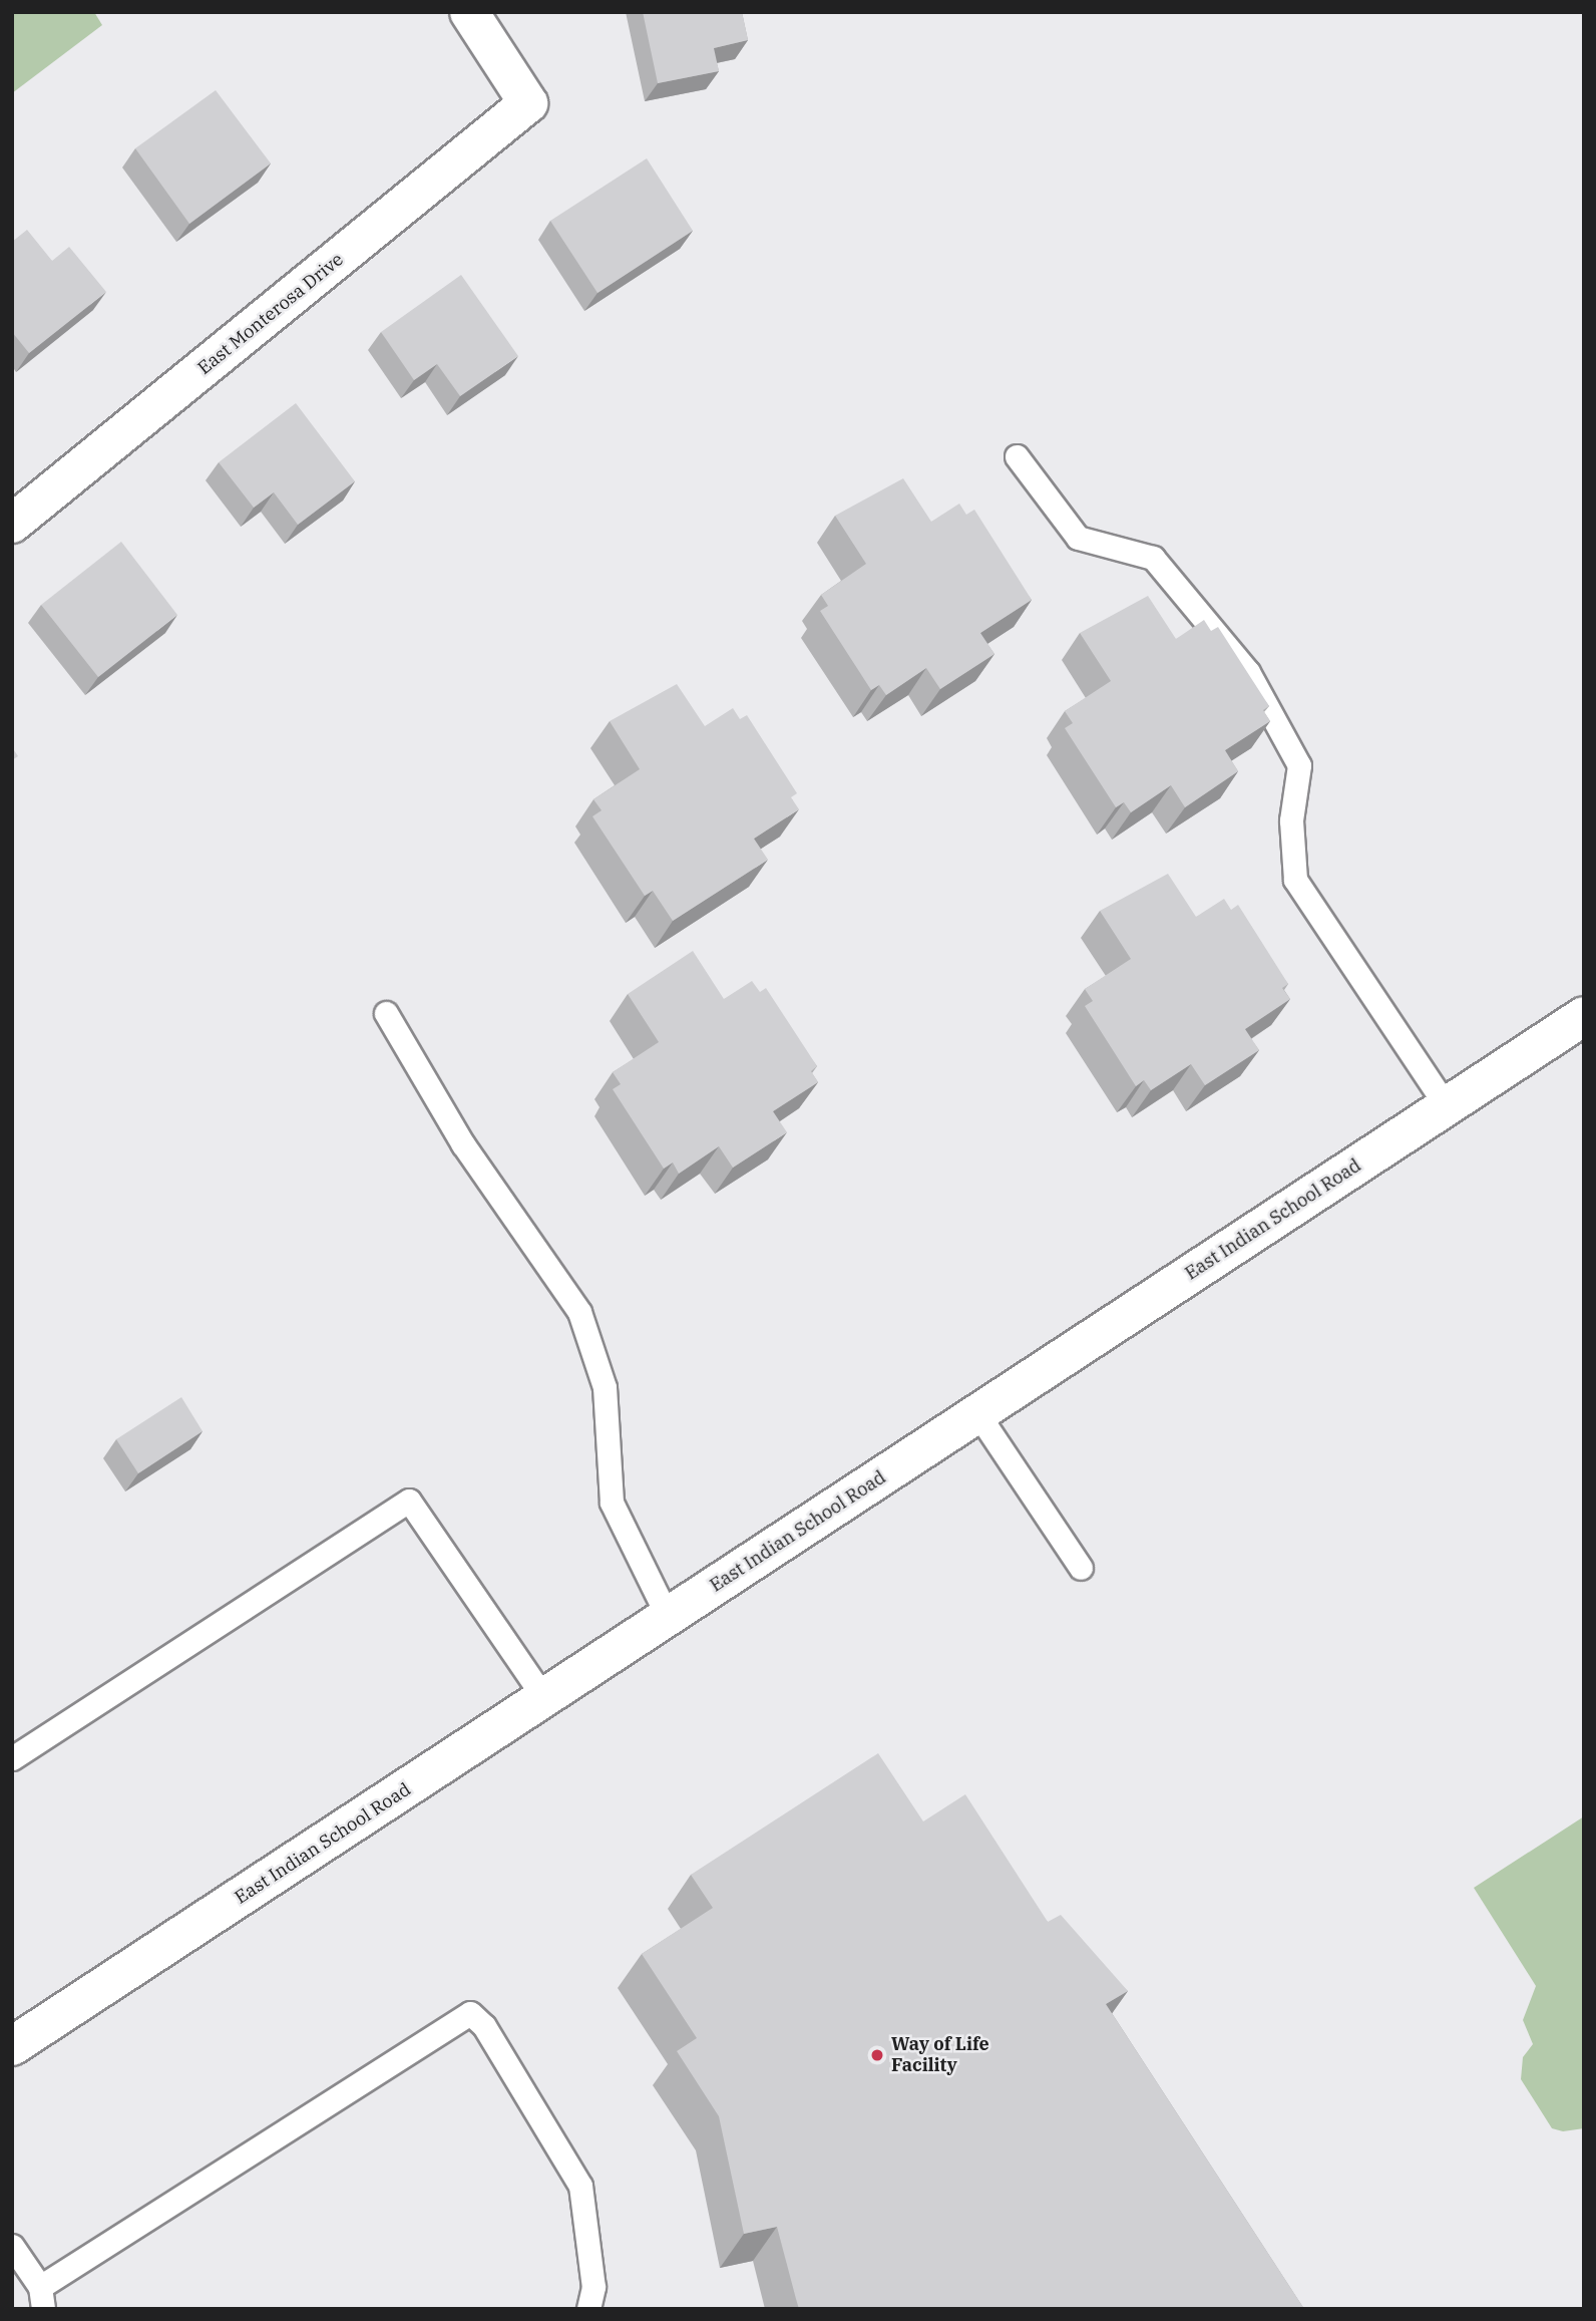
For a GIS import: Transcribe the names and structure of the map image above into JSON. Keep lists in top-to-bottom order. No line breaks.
{"streets":{"street":["East Monterosa Drive","East Indian School Road"]},"places":["Way of Life Facility"]}
